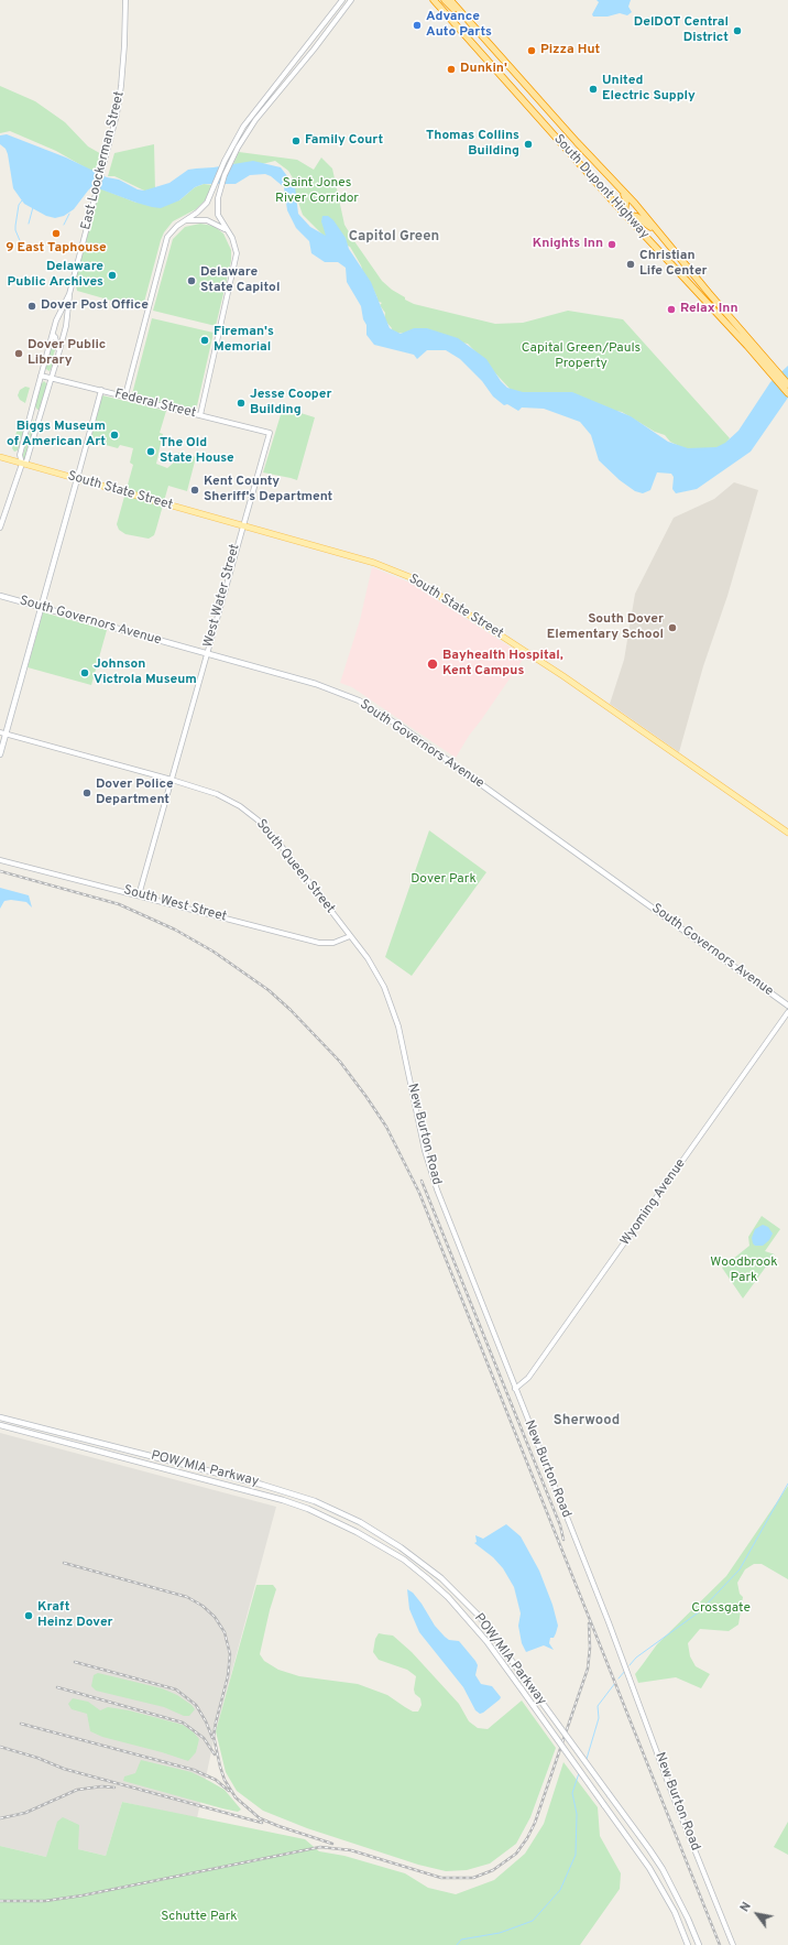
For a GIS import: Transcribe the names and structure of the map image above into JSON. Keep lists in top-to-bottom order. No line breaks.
{"streets":{"highway":["South Dupont Highway"],"main road":["South State Street","South Governors Avenue","POW/MIA Parkway"],"street":["East Loockerman Street","Federal Street","West Water Street","South Queen Street","South West Street","New Burton Road","Wyoming Avenue"]},"crossings":[["Federal Street","West Water Street"],["South State Street","West Water Street"],["West Water Street","South Governors Avenue"],["West Water Street","South Queen Street"],["West Water Street","South West Street"],["South Queen Street","South West Street"],["South Queen Street","New Burton Road"],["New Burton Road","Wyoming Avenue"]],"districts":["Capitol Green","Sherwood"],"parks":["Saint Jones River Corridor","Capital Green/Pauls Property","Dover Park","Woodbrook Park","Crossgate","Schutte Park"],"places":["Advance Auto Parts","DelDOT Central District","Pizza Hut","Dunkin'","United Electric Supply","Family Court","Thomas Collins Building","9 East Taphouse","Knights Inn","Christian Life Center","Delaware Public Archives","Delaware State Capitol","Dover Post Office","Relax Inn","Fireman's Memorial","Dover Public Library","Jesse Cooper Building","Biggs Museum of American Art","The Old State House","Kent County Sheriff's Department","South Dover Elementary School","Bayhealth Hospital, Kent Campus","Johnson Victrola Museum","Dover Police Department","Kraft Heinz Dover"],"north":"top left"}
